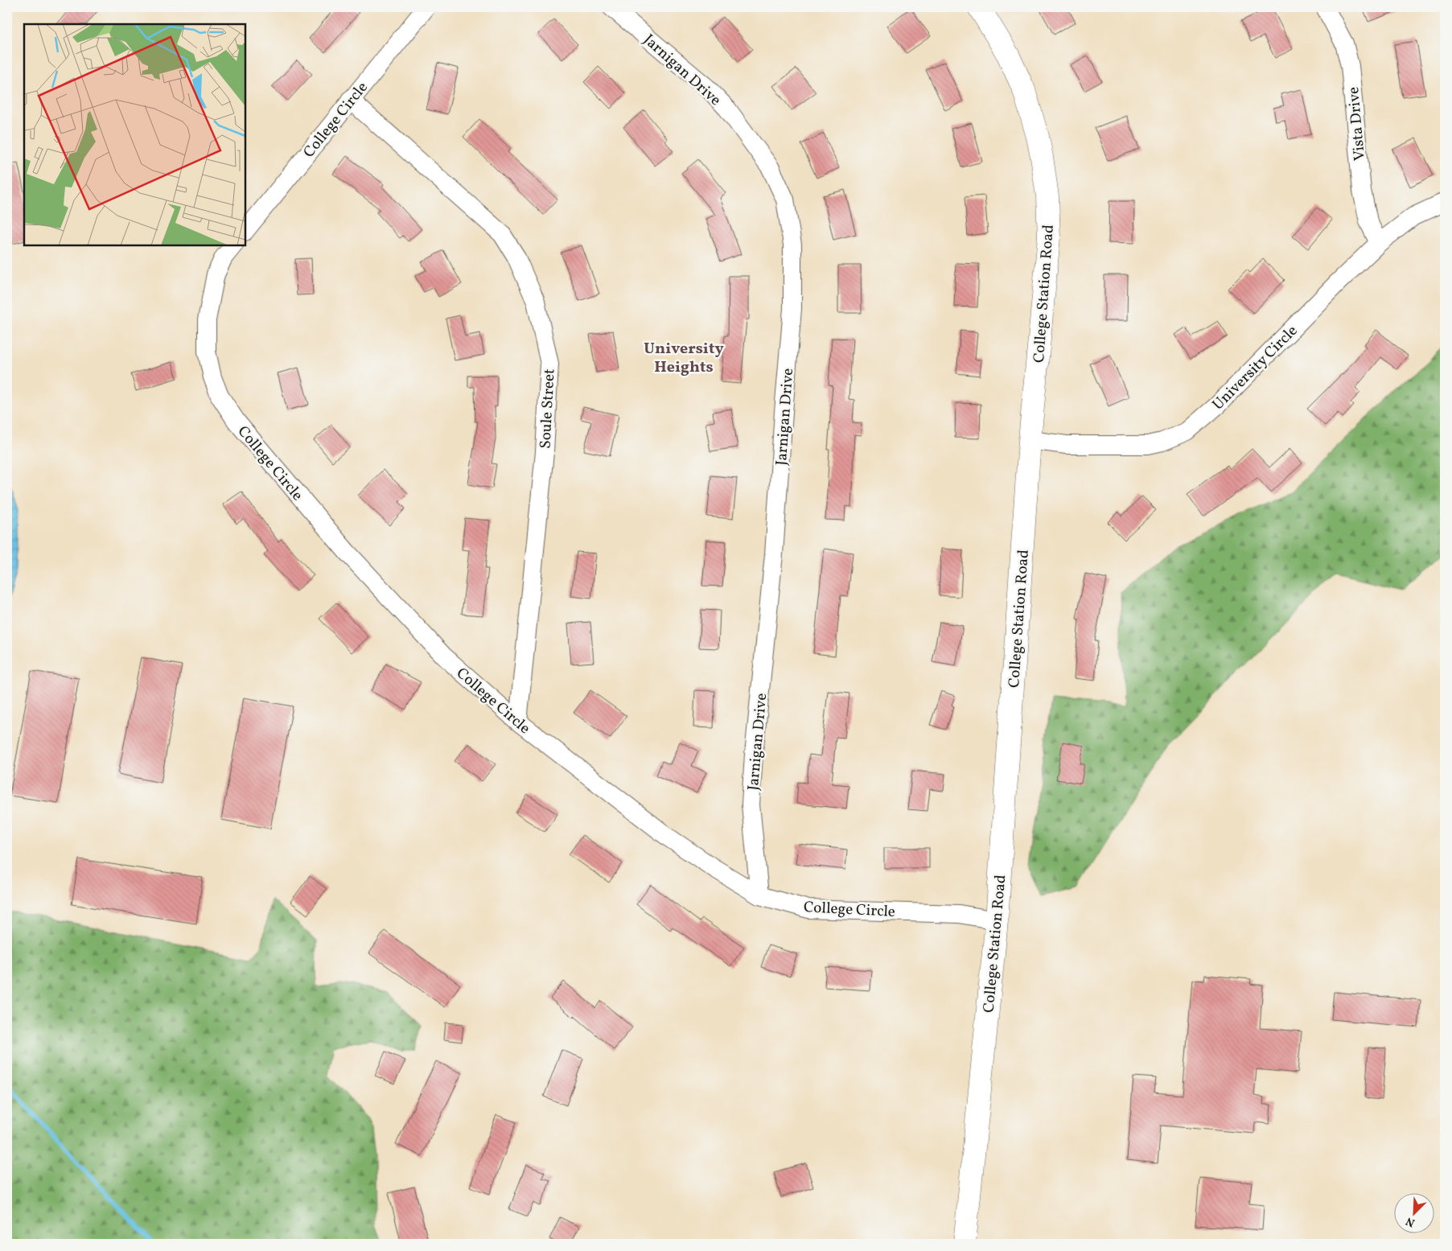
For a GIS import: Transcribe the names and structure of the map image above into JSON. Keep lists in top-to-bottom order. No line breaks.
{"streets":{"main road":["College Station Road"],"street":["Jarnigan Drive","College Circle","Vista Drive","University Circle","Soule Street"]},"crossings":[["Jarnigan Drive","College Circle"],["College Circle","College Station Road"],["College Circle","Soule Street"],["Vista Drive","University Circle"],["College Station Road","University Circle"]],"districts":["University Heights"],"north":"bottom left"}
